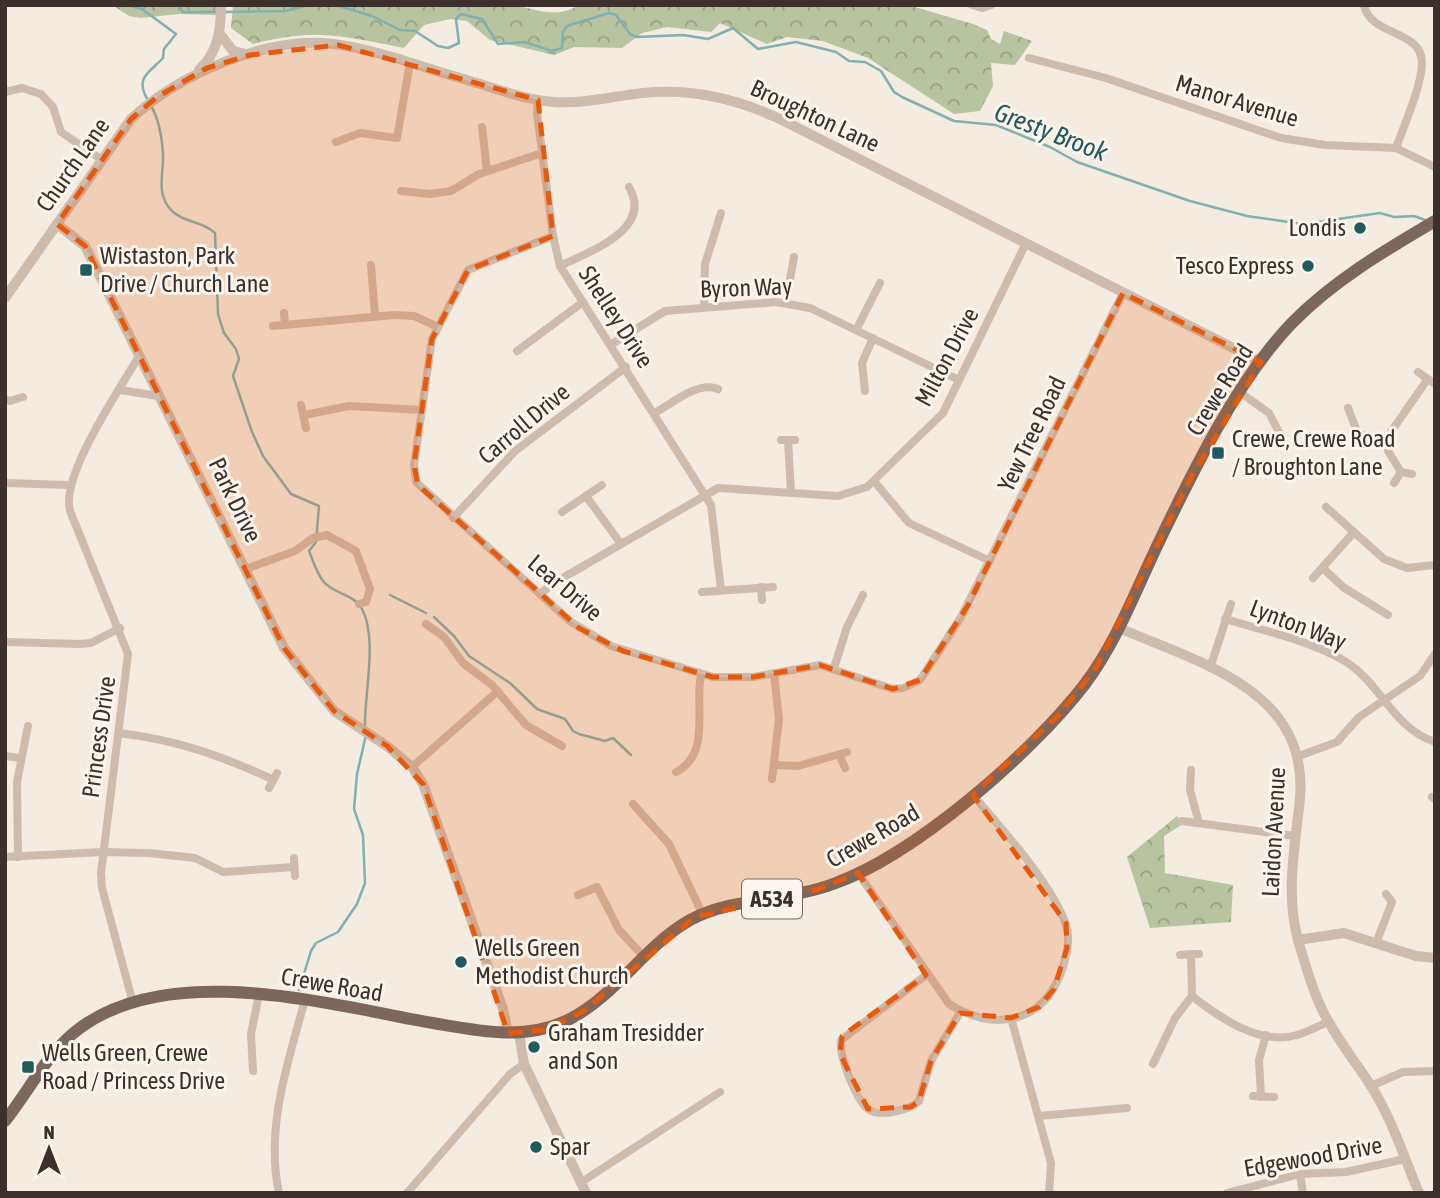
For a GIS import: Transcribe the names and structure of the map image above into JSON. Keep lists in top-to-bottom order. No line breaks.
{"streets":{"main road":["Crewe Road","A534"],"street":["Manor Avenue","Broughton Lane","Church Lane","Byron Way","Shelley Drive","Milton Drive","Carroll Drive","Yew Tree Road","Park Drive","Lear Drive","Lynton Way","Princess Drive","Laidon Avenue","Edgewood Drive"]},"crossings":[["Broughton Lane","Church Lane"],["Broughton Lane","Shelley Drive"],["Broughton Lane","Milton Drive"],["Broughton Lane","Crewe Road"],["Broughton Lane","Yew Tree Road"],["Church Lane","Park Drive"],["Byron Way","Shelley Drive"],["Byron Way","Milton Drive"],["Shelley Drive","Milton Drive"],["Shelley Drive","Carroll Drive"],["Shelley Drive","Lear Drive"],["Milton Drive","Lear Drive"],["Crewe Road","Princess Drive"],["Crewe Road","Laidon Avenue"],["Carroll Drive","Lear Drive"],["Yew Tree Road","Lear Drive"],["Laidon Avenue","Edgewood Drive"]],"water":["Gresty Brook"],"places":{"other":["Londis","Tesco Express","Wells Green Methodist Church","Graham Tresidder and Son","Spar"],"transit":["Wistaston, Park Drive / Church Lane","Crewe, Crewe Road / Broughton Lane","Wells Green, Crewe Road / Princess Drive"]},"north":"top"}
